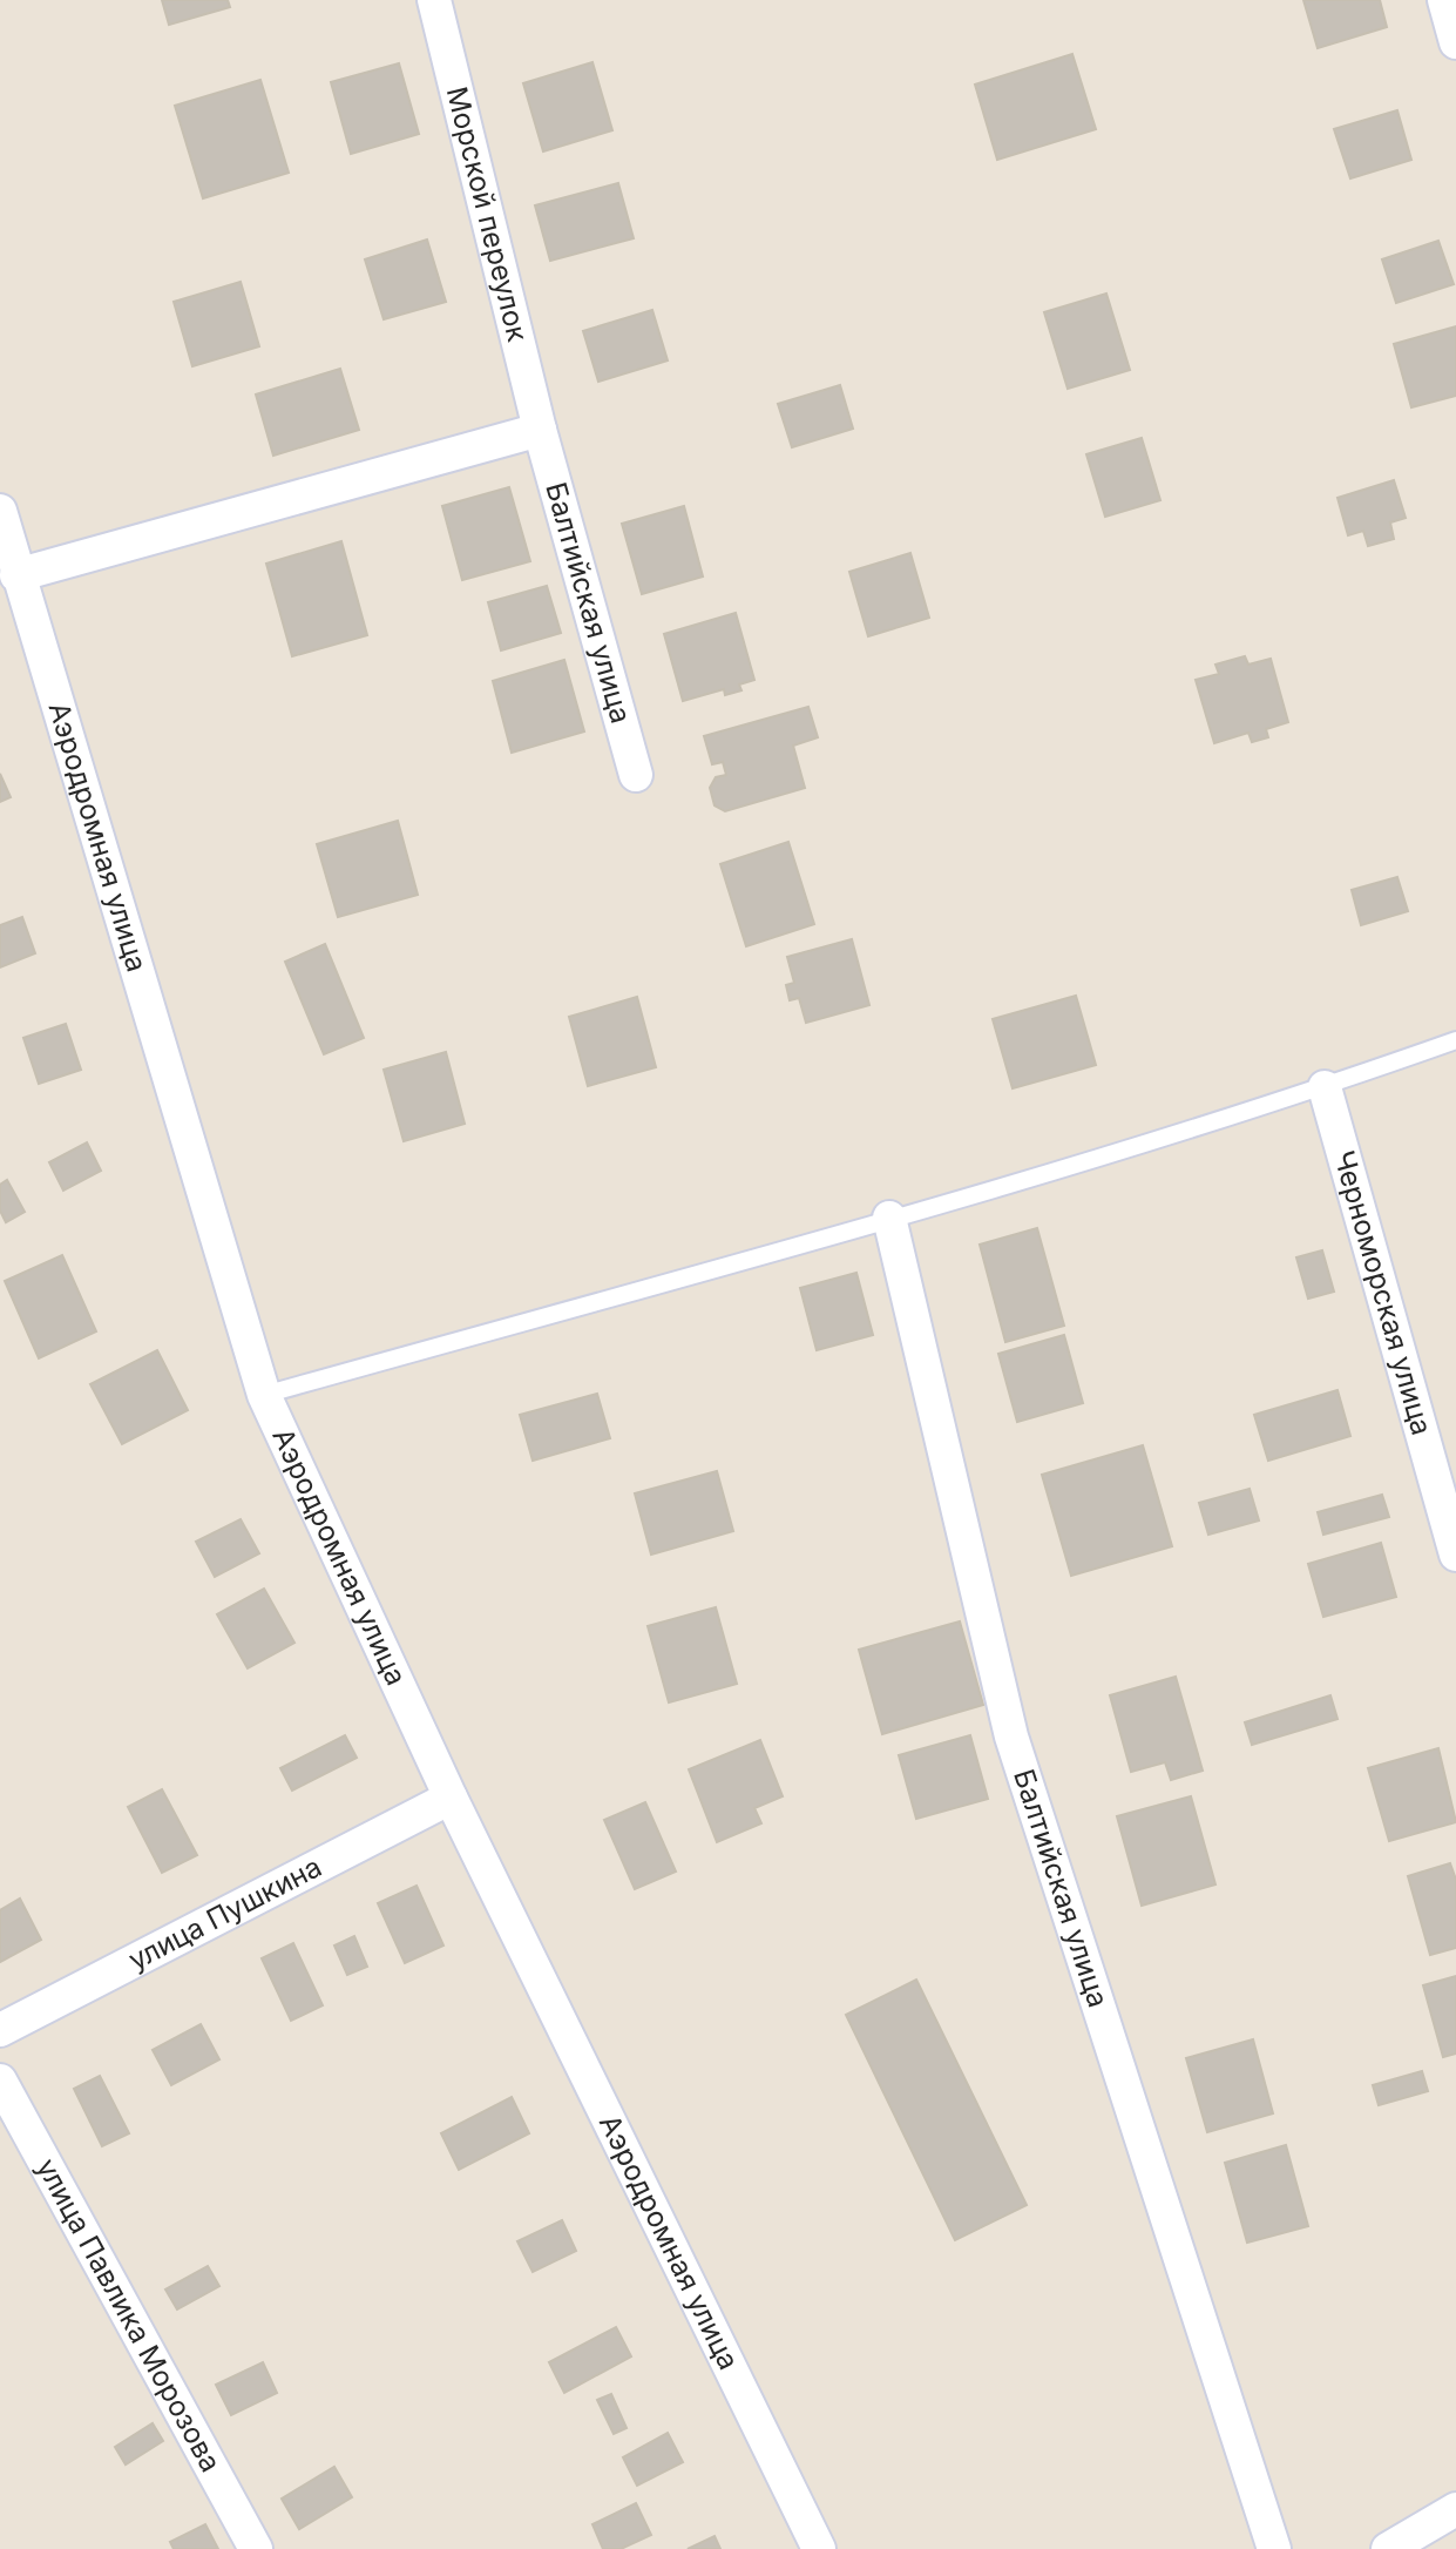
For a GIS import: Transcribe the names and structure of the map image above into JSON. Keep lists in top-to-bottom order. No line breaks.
{"streets":{"street":["Морской переулок","Балтийская улица","Аэродромная улица","Черноморская улица","улица Пушкина","улица Павлика Морозова"]},"crossings":[["Морской переулок","Балтийская улица"],["Аэродромная улица","улица Пушкина"]]}
